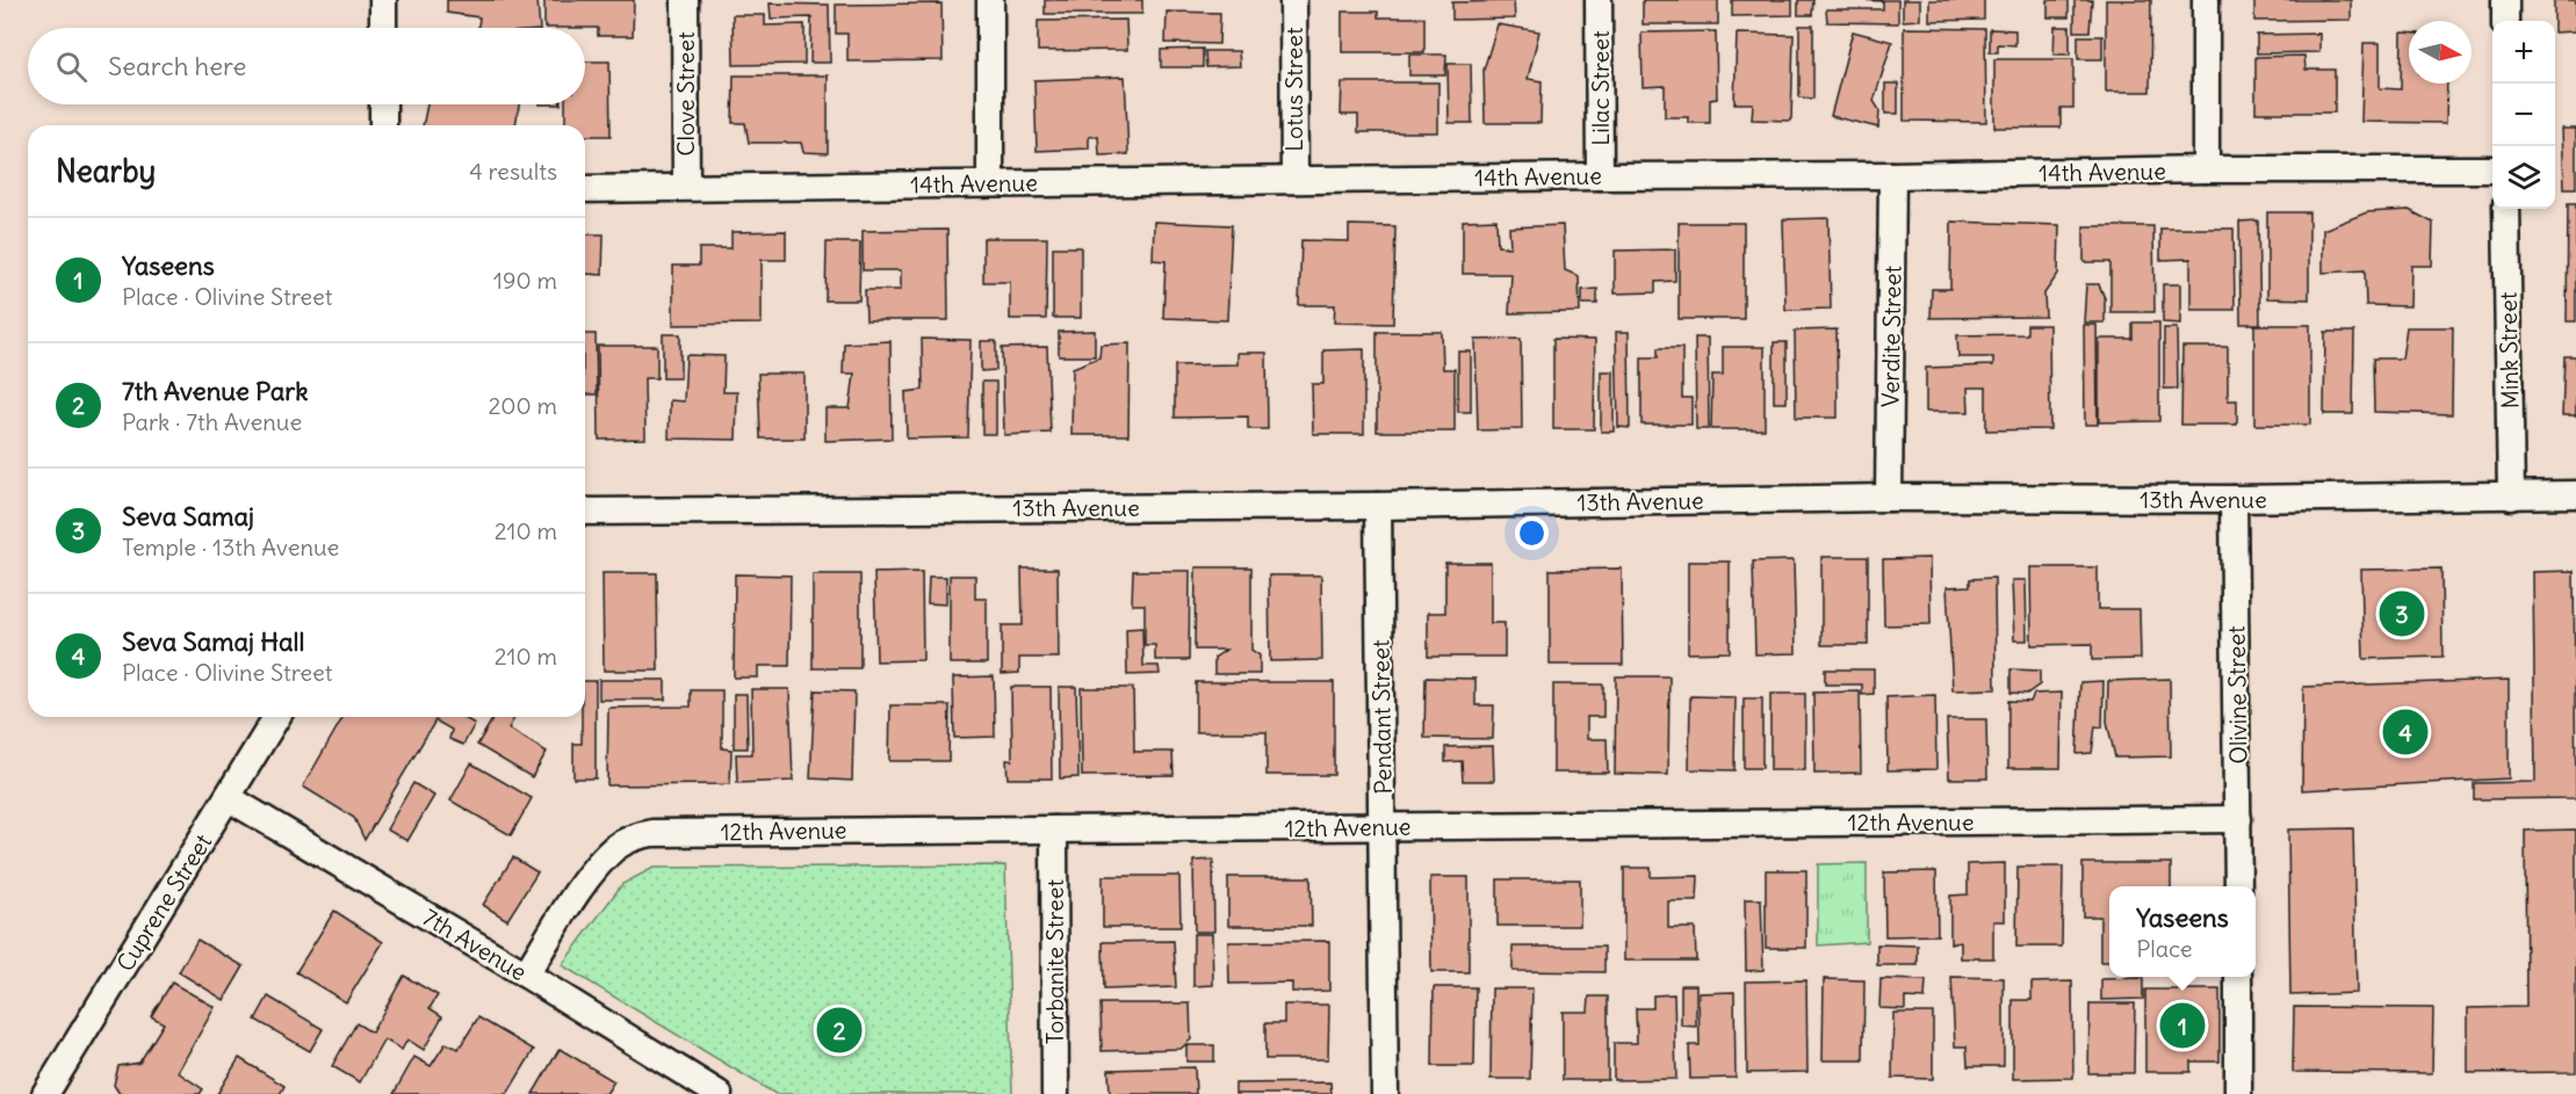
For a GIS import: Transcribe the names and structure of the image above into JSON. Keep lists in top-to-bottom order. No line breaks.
{"streets":{"street":["Lilac Street","Lotus Street","Clove Street","14th Avenue","Verdite Street","Mink Street","13th Avenue","Olivine Street","Pendant Street","12th Avenue","Cuprene Street","7th Avenue","Torbanite Street"]},"crossings":[["Lilac Street","14th Avenue"],["Lotus Street","14th Avenue"],["Clove Street","14th Avenue"],["14th Avenue","Verdite Street"],["Verdite Street","13th Avenue"],["Mink Street","13th Avenue"],["13th Avenue","Olivine Street"],["13th Avenue","Pendant Street"],["Olivine Street","12th Avenue"],["Pendant Street","12th Avenue"],["12th Avenue","7th Avenue"],["12th Avenue","Torbanite Street"],["Cuprene Street","7th Avenue"]],"north":"right","page":{"map_buttons":["+","−"],"search":"Search here","heading":["Nearby","4 results"],"list":[{"mark":"1","name":"Yaseens","note":"Place · Olivine Street","value":"190 m"},{"mark":"2","name":"7th Avenue Park","note":"Park · 7th Avenue","value":"200 m"},{"mark":"3","name":"Seva Samaj","note":"Temple · 13th Avenue","value":"210 m"},{"mark":"4","name":"Seva Samaj Hall","note":"Place · Olivine Street","value":"210 m"}],"pins":["3","4","1","2"],"popup":["Yaseens","Place"]}}
